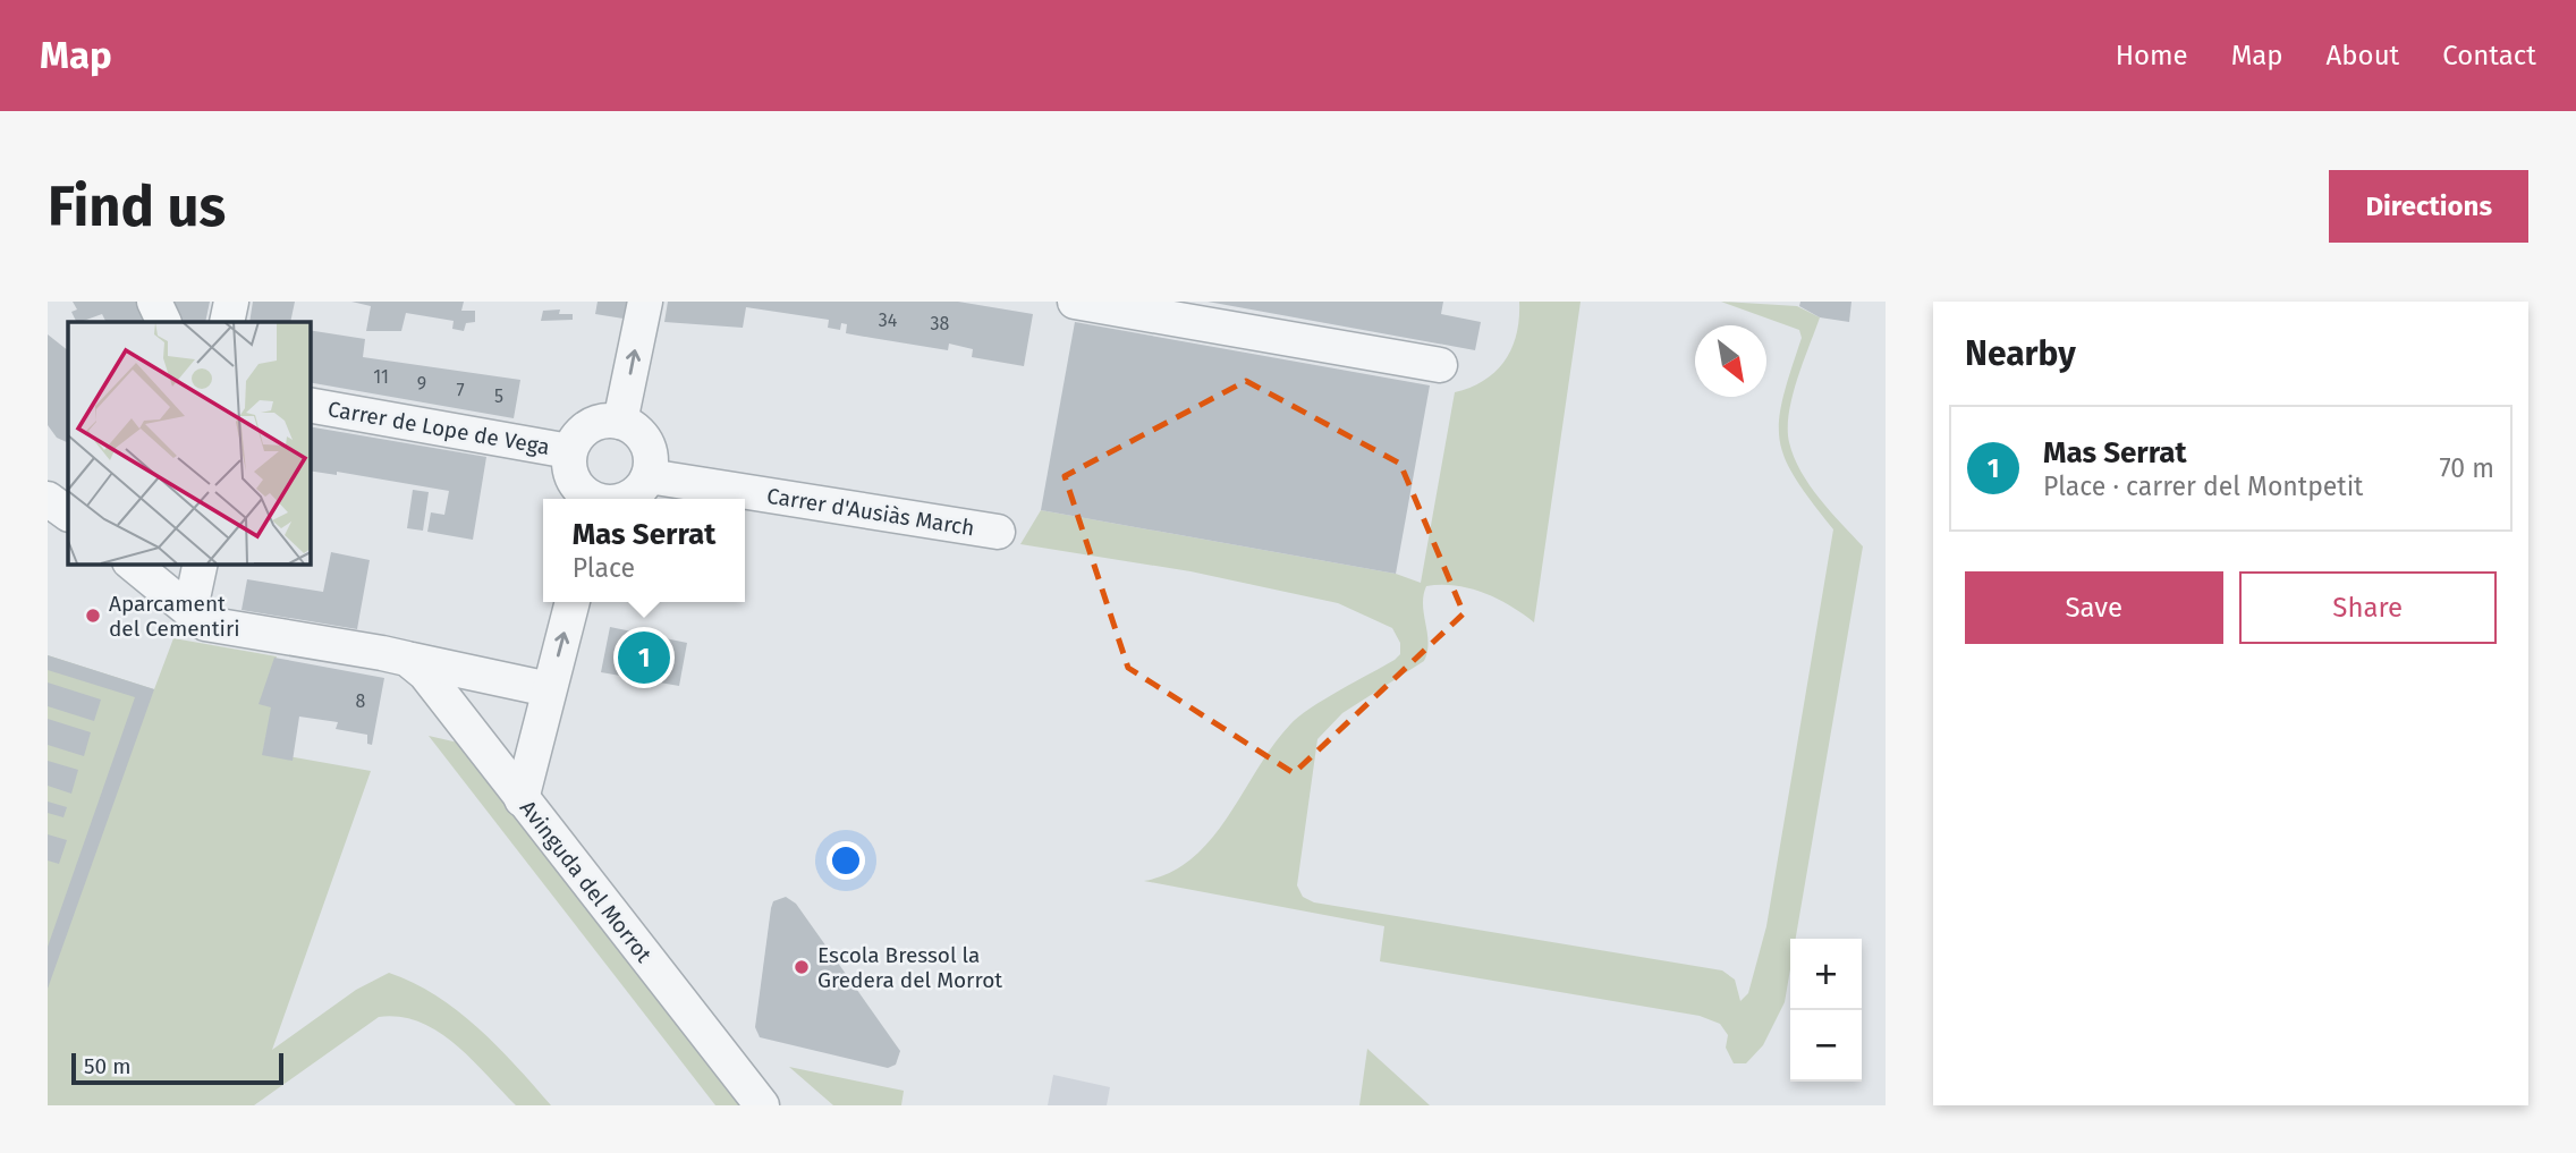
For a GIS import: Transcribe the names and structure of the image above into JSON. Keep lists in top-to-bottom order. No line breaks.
{"streets":{"street":["Carrer de Lope de Vega","Carrer d'Ausiàs March","Avinguda del Morrot"]},"places":["Aparcament del Cementiri","Escola Bressol la Gredera del Morrot"],"house_numbers":["34","38","11","9","7","5","8"],"scale_bar":"50 m","north":"bottom right","page":{"header":"Map","nav":["Home","Map","About","Contact"],"buttons":["Directions",["Save","Share"]],"title":"Find us","heading":"Nearby","list":[{"mark":"1","name":"Mas Serrat","note":"Place · carrer del Montpetit","value":"70 m"}],"popup":["Mas Serrat","Place"],"pins":"1","map_buttons":["+","−"],"scale":"50 m"}}
